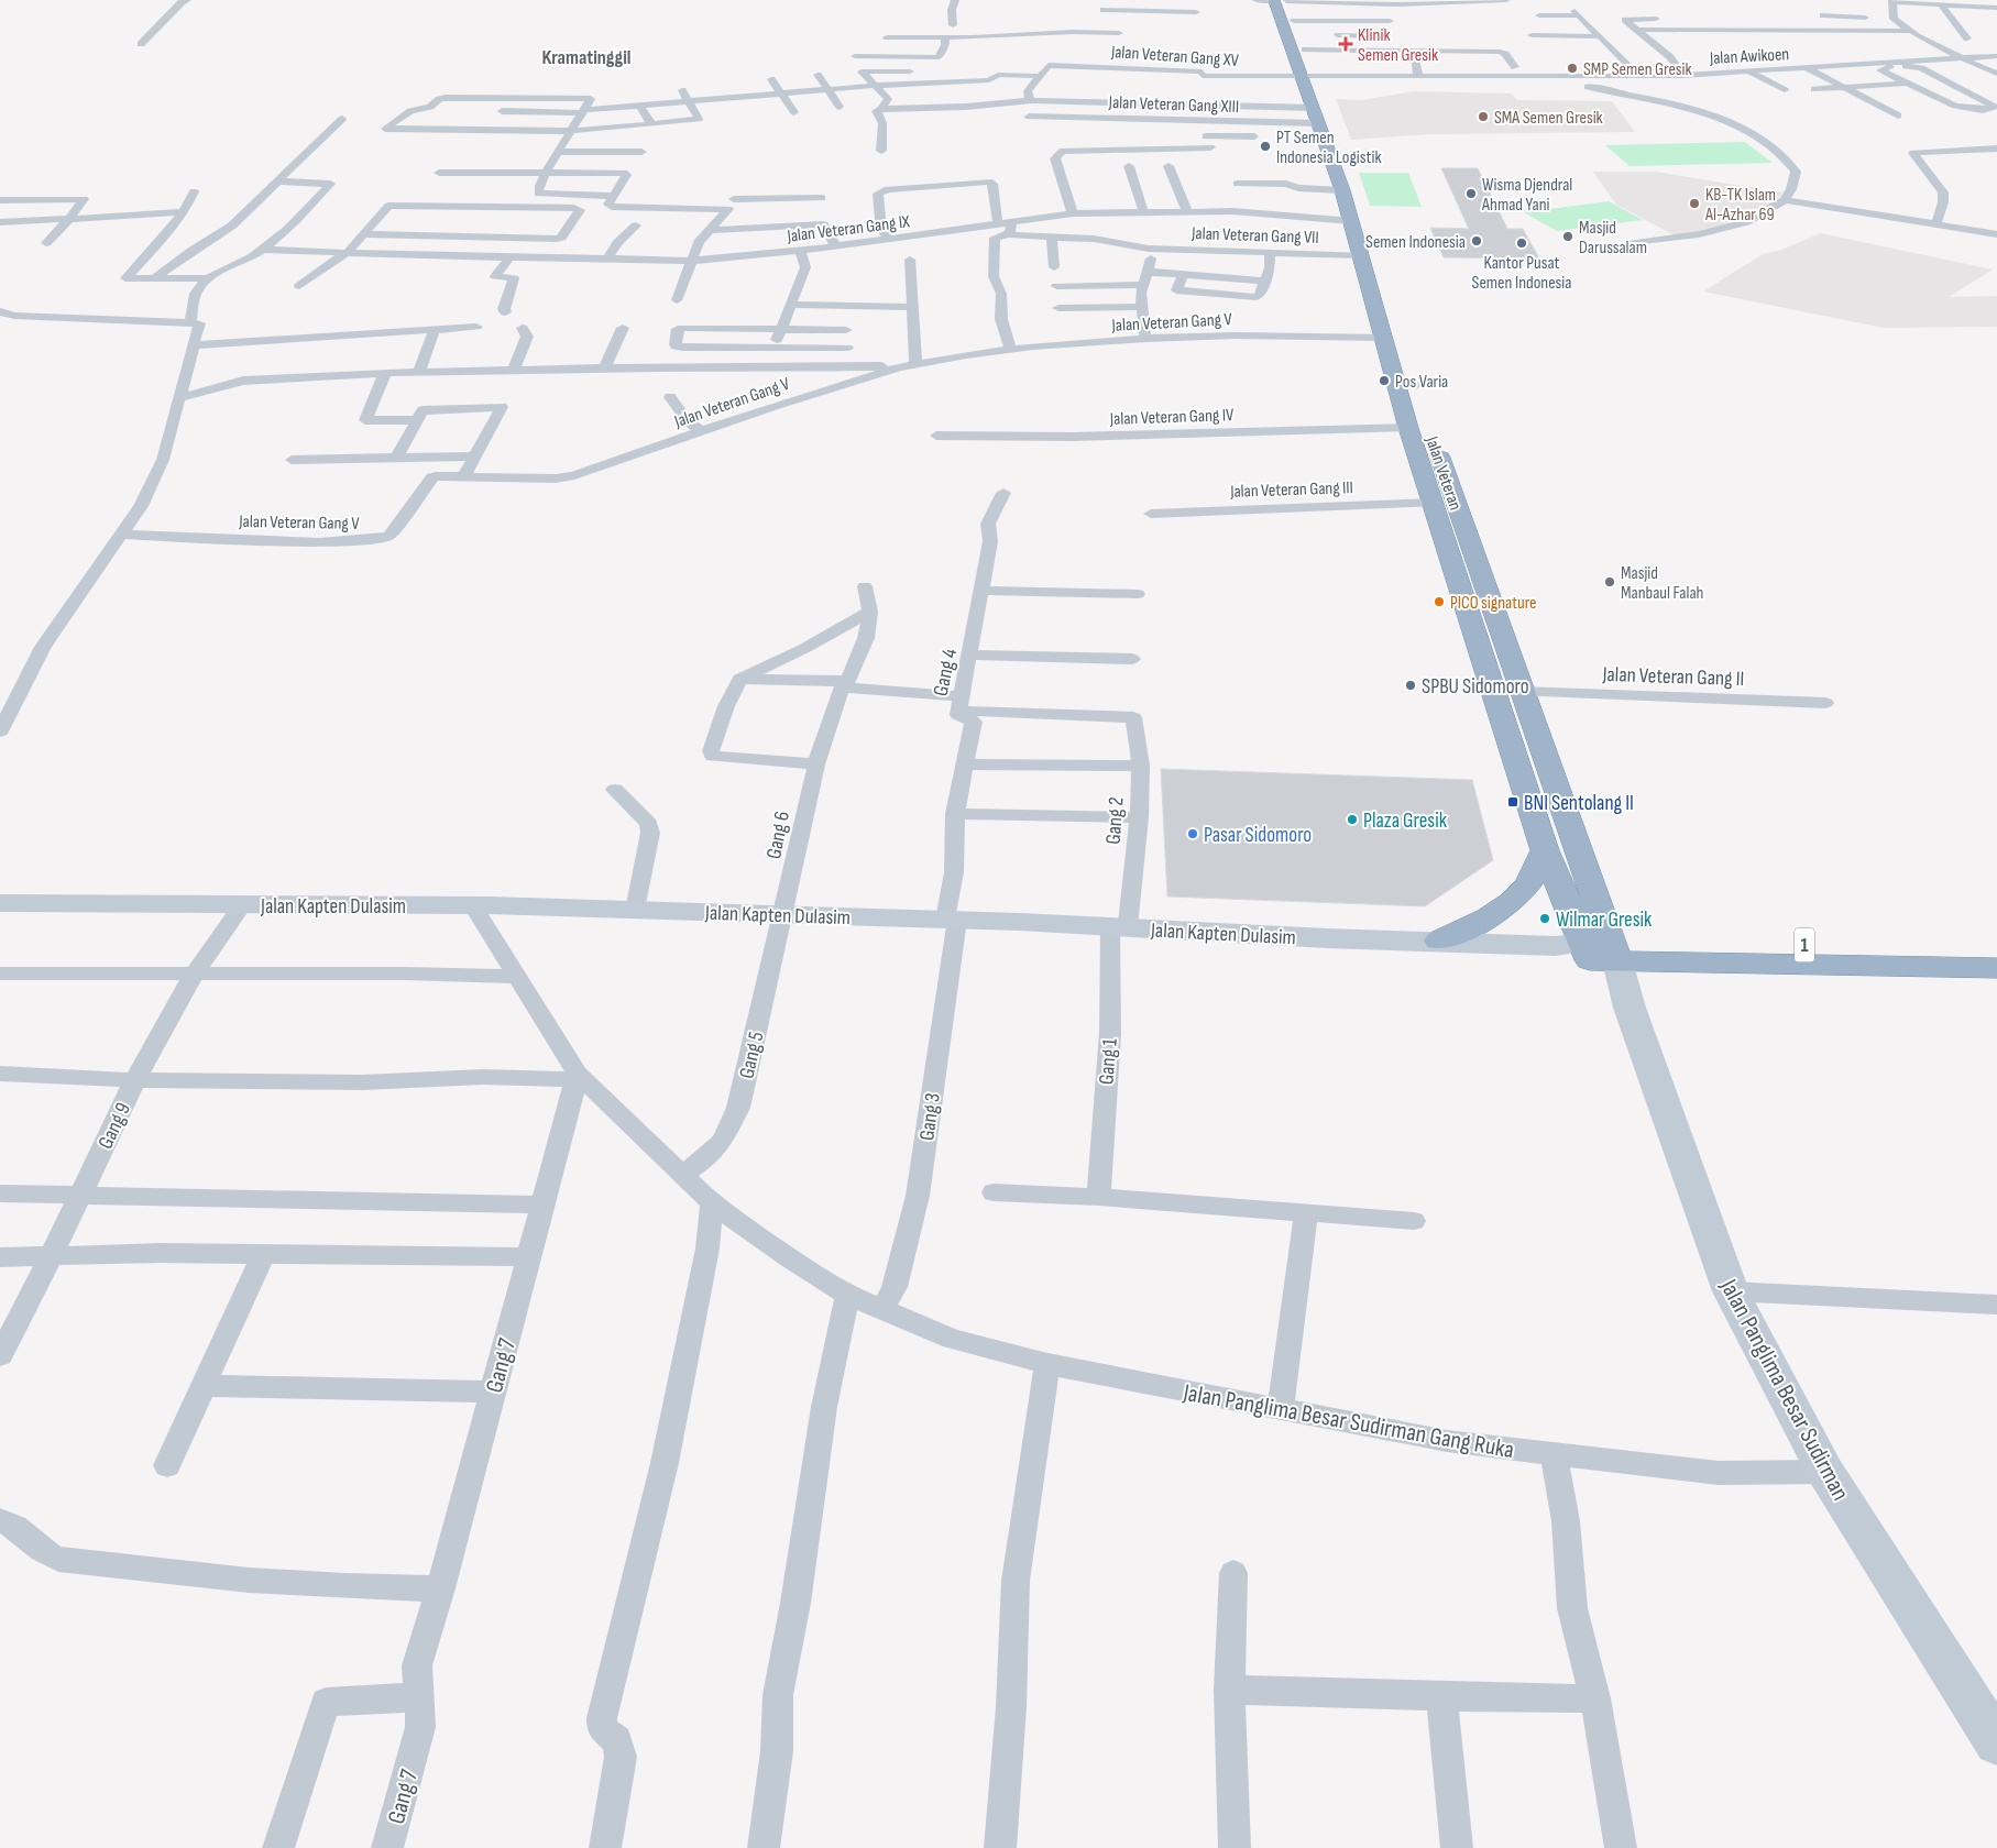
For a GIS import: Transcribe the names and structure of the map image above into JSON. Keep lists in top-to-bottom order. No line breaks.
{"streets":{"highway":["Jalan Veteran","1"],"main road":["Jalan Kapten Dulasim","Jalan Panglima Besar Sudirman"],"street":["Jalan Veteran Gang XV","Jalan Awikoen","Jalan Veteran Gang XIII","Jalan Veteran Gang IX","Jalan Veteran Gang VII","Jalan Veteran Gang V","Jalan Veteran Gang IV","Jalan Veteran Gang III","Gang 4","Jalan Veteran Gang II","Gang 2","Gang 6","Gang 5","Gang 1","Gang 3","Gang 9","Gang 7","Jalan Panglima Besar Sudirman Gang Ruka"]},"crossings":[["Jalan Veteran Gang XV","Jalan Awikoen"],["Jalan Veteran Gang XV","Jalan Veteran"],["Jalan Veteran Gang XIII","Jalan Veteran"],["Jalan Veteran Gang IX","Jalan Veteran Gang VII"],["Jalan Veteran Gang IX","Jalan Veteran"],["Jalan Veteran Gang VII","Jalan Veteran"],["Jalan Veteran Gang V","Jalan Veteran"],["Jalan Veteran Gang IV","Jalan Veteran"],["Jalan Veteran","Jalan Veteran Gang III"],["Jalan Veteran","Jalan Veteran Gang II"],["Jalan Veteran","Jalan Kapten Dulasim"],["Jalan Veteran","1"],["Jalan Veteran","Jalan Panglima Besar Sudirman"],["Gang 4","Jalan Kapten Dulasim"],["Gang 4","Gang 3"],["Gang 2","Jalan Kapten Dulasim"],["Gang 2","Gang 1"],["Gang 6","Jalan Kapten Dulasim"],["Gang 6","Gang 5"],["Jalan Kapten Dulasim","1"],["Jalan Kapten Dulasim","Gang 5"],["Jalan Kapten Dulasim","Gang 1"],["Jalan Kapten Dulasim","Gang 3"],["Jalan Kapten Dulasim","Gang 9"],["Jalan Kapten Dulasim","Jalan Panglima Besar Sudirman"],["1","Jalan Panglima Besar Sudirman"],["Gang 3","Jalan Panglima Besar Sudirman Gang Ruka"],["Jalan Panglima Besar Sudirman","Jalan Panglima Besar Sudirman Gang Ruka"]],"districts":["Kramatinggil"],"places":{"health":["Klinik Semen Gresik"],"other":["SMP Semen Gresik","SMA Semen Gresik","PT Semen Indonesia Logistik","Wisma Djendral Ahmad Yani","KB-TK Islam Al-Azhar 69","Masjid Darussalam","Semen Indonesia","Kantor Pusat Semen Indonesia","Pos Varia","Masjid Manbaul Falah","PICO signature","SPBU Sidomoro","Plaza Gresik","Pasar Sidomoro","Wilmar Gresik"],"transit":["BNI Sentolang II"]}}
